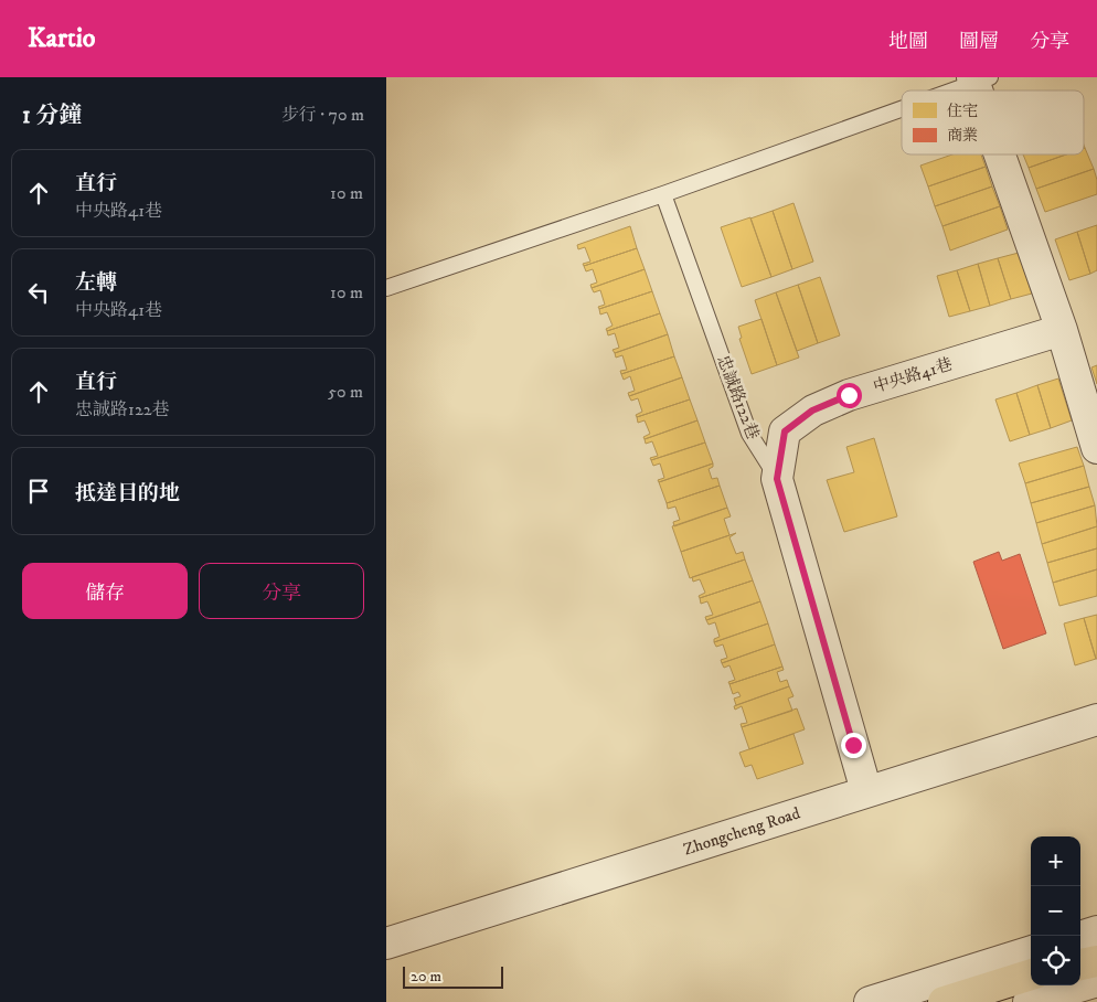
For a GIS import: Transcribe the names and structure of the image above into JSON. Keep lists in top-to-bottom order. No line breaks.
{"streets":{"street":["中央路41巷","忠誠路122巷","Zhongcheng Road"]},"crossings":[["中央路41巷","忠誠路122巷"],["忠誠路122巷","Zhongcheng Road"]],"legend":["住宅","商業"],"scale_bar":"20 m","page":{"header":"Kartio","nav":["地圖","圖層","分享"],"heading":["1 分鐘","步行 · 70 m"],"list":[["直行","中央路41巷","10 m"],["左轉","中央路41巷","10 m"],["直行","忠誠路122巷","50 m"],"抵達目的地"],"buttons":["儲存","分享"],"map_buttons":["+","−"],"scale":"20 m"}}
